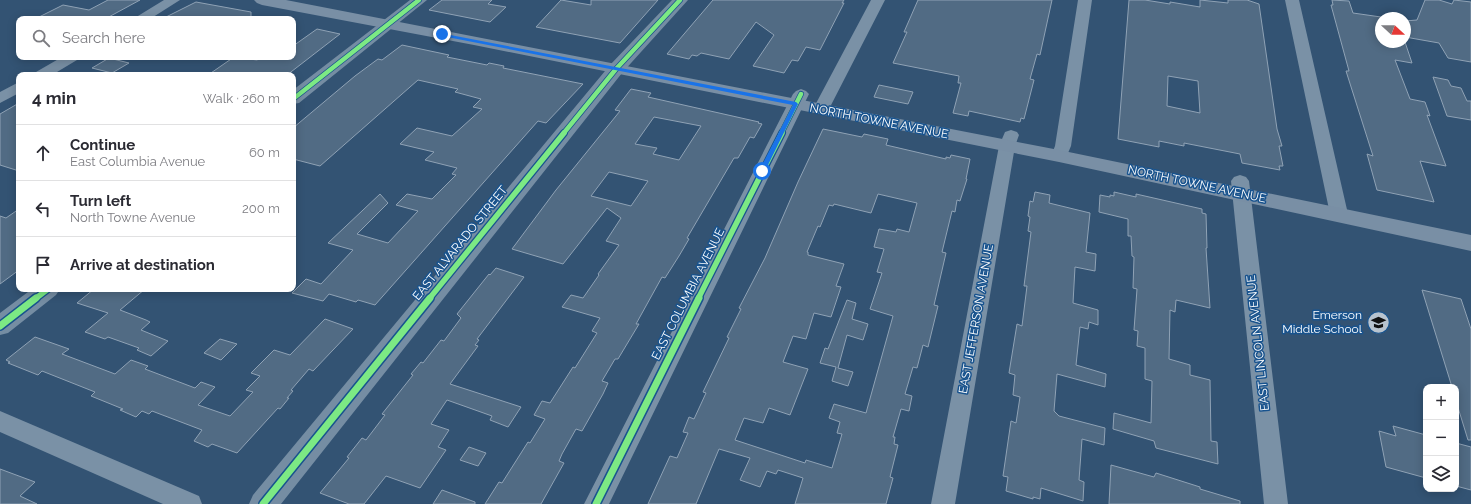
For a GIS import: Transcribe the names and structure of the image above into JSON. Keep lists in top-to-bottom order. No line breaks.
{"streets":{"main road":["NORTH TOWNE AVENUE"],"street":["EAST ALVARADO STREET","EAST COLUMBIA AVENUE","EAST JEFFERSON AVENUE","EAST LINCOLN AVENUE"]},"crossings":[["NORTH TOWNE AVENUE","EAST ALVARADO STREET"],["NORTH TOWNE AVENUE","EAST COLUMBIA AVENUE"],["NORTH TOWNE AVENUE","EAST JEFFERSON AVENUE"],["NORTH TOWNE AVENUE","EAST LINCOLN AVENUE"]],"places":{"school or university":["Emerson Middle School"]},"north":"right","page":{"search":"Search here","heading":["4 min","Walk · 260 m"],"list":[["Continue","East Columbia Avenue","60 m"],["Turn left","North Towne Avenue","200 m"],"Arrive at destination"],"map_buttons":["+","−"]}}
